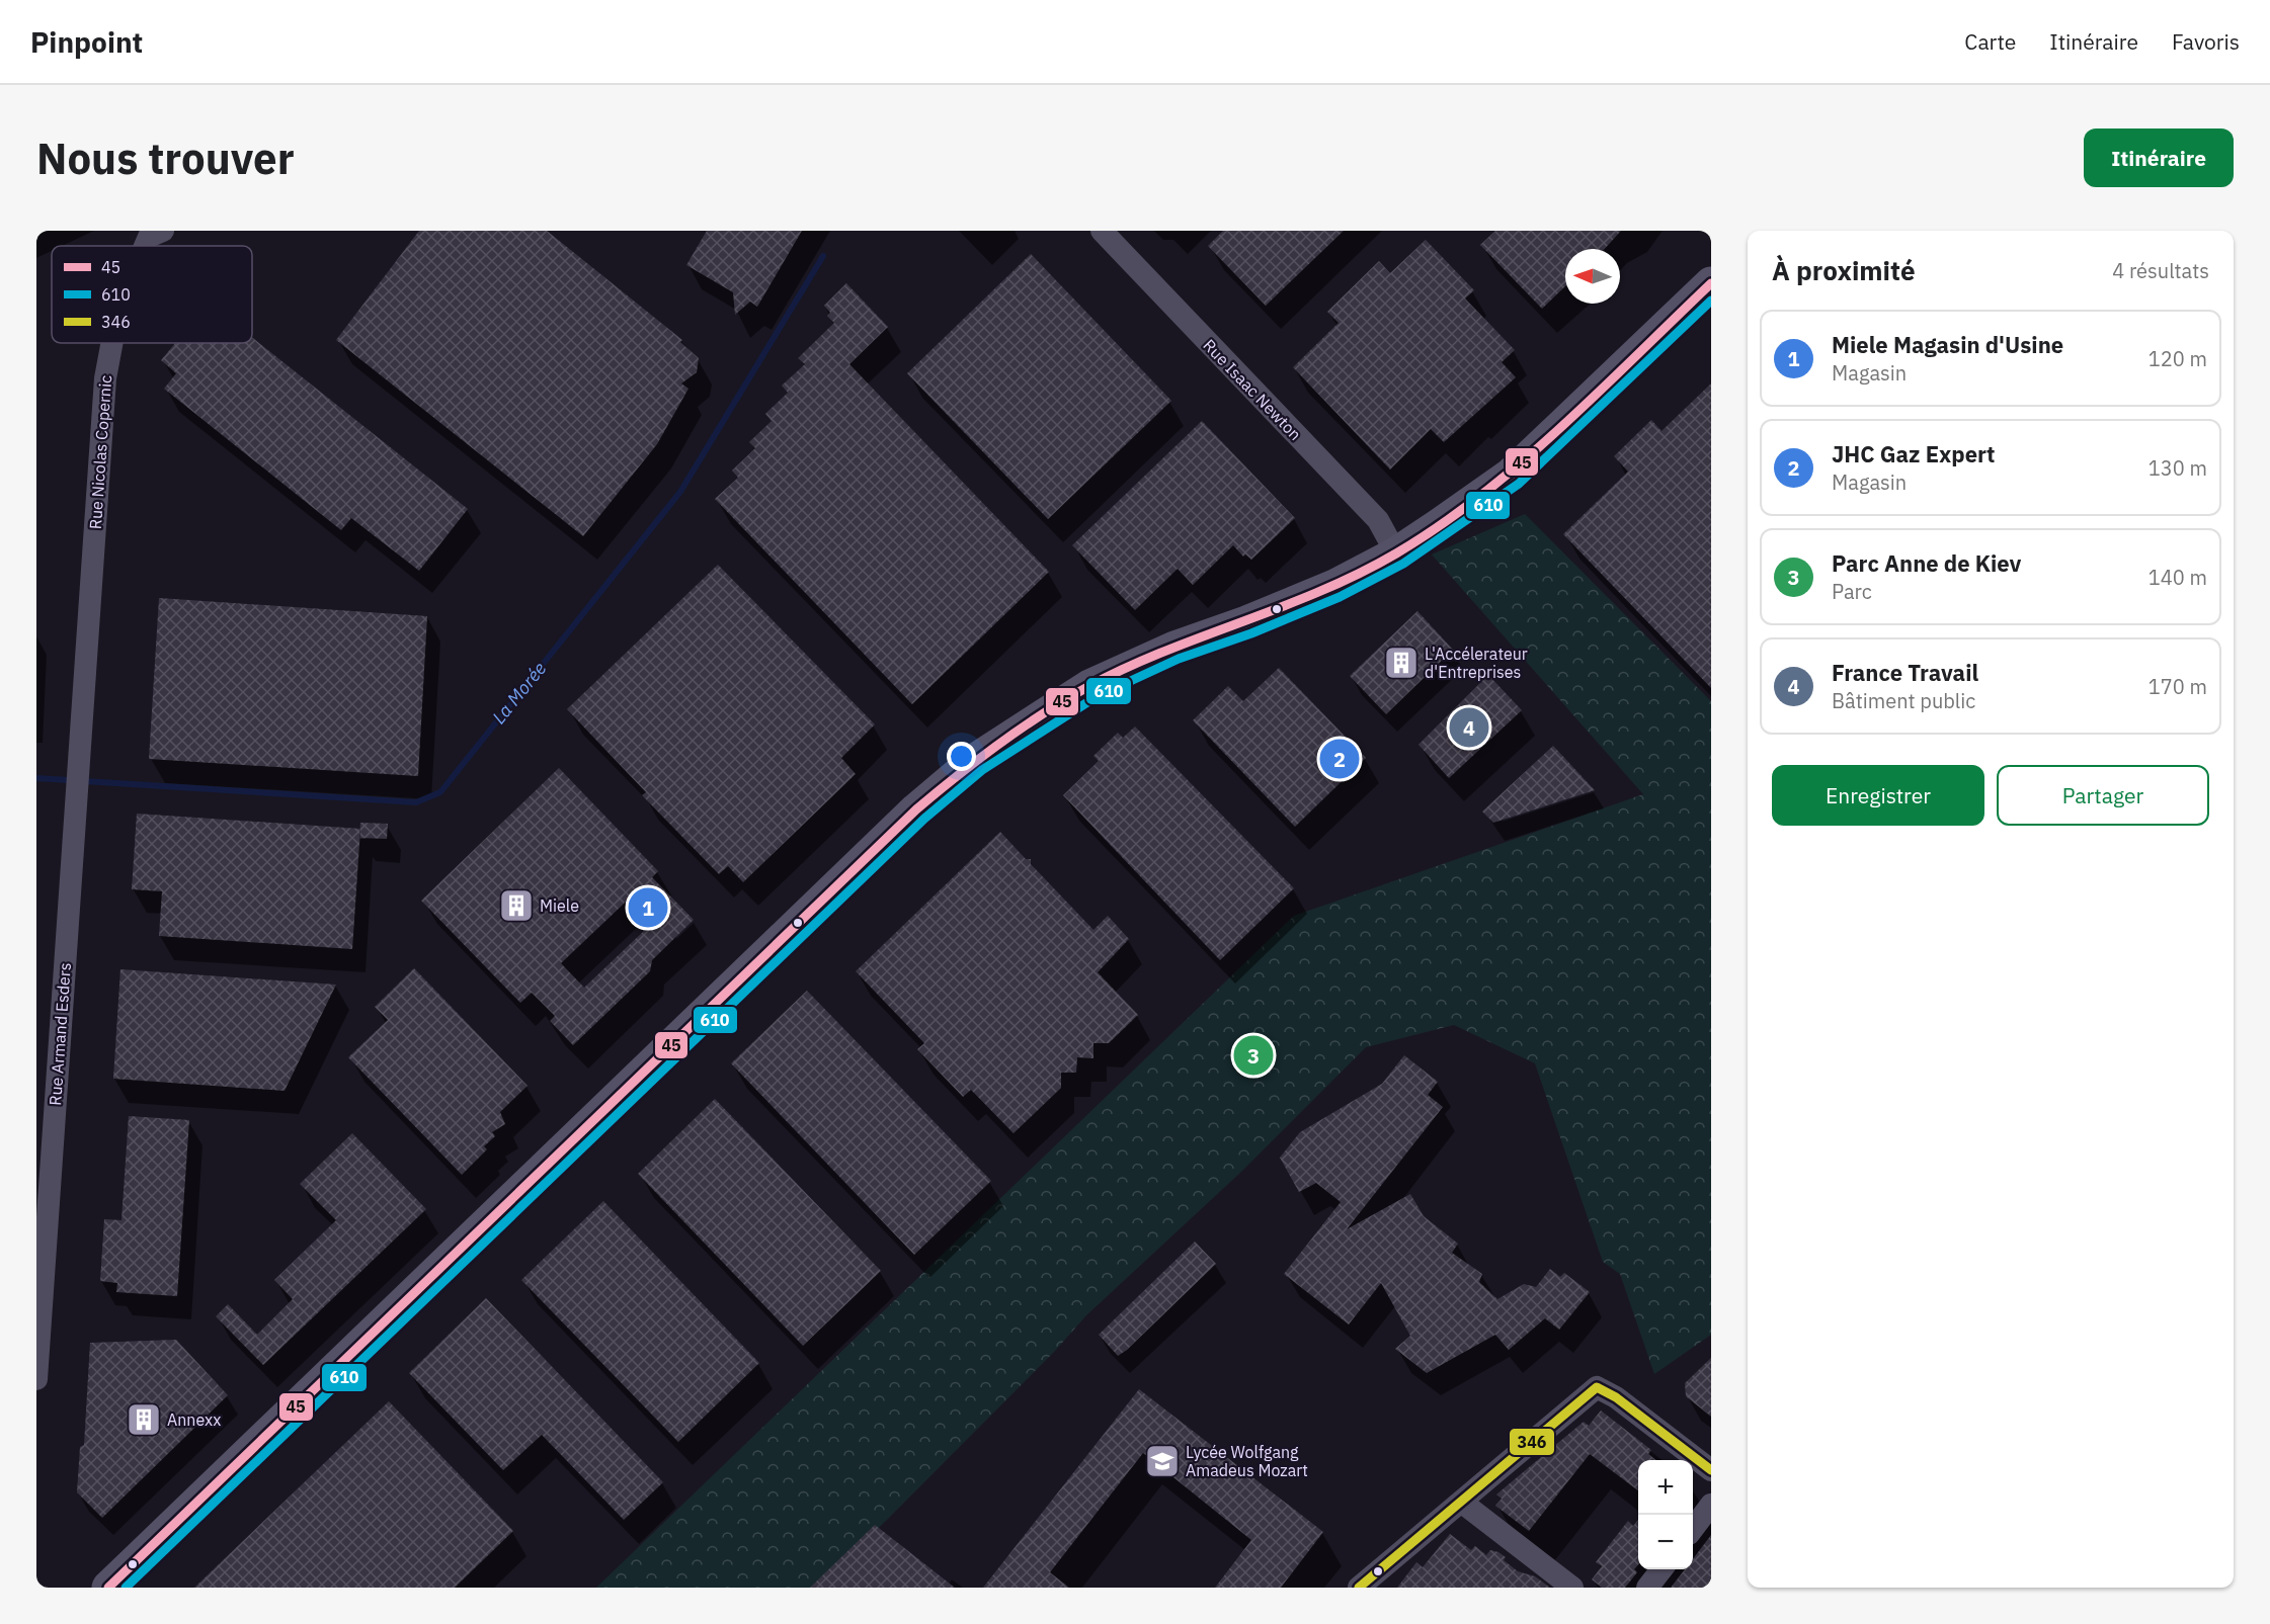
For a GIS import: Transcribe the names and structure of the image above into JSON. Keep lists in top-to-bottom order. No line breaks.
{"streets":{"street":["Rue Isaac Newton","Rue Nicolas Copernic","Rue Armand Esders"]},"crossings":[["Rue Nicolas Copernic","Rue Armand Esders"]],"water":["La Morée"],"places":{"building":["L'Accélerateur d'Entreprises","Miele","Annexx"],"school or university":["Lycée Wolfgang Amadeus Mozart"]},"lines":["transit line 45","transit line 610","transit line 346"],"legend":["45","610","346"],"north":"left","page":{"header":"Pinpoint","nav":["Carte","Itinéraire","Favoris"],"buttons":["Itinéraire",["Enregistrer","Partager"]],"title":"Nous trouver","heading":["À proximité","4 résultats"],"list":[{"mark":"1","name":"Miele Magasin d'Usine","note":"Magasin","value":"120 m"},{"mark":"2","name":"JHC Gaz Expert","note":"Magasin","value":"130 m"},{"mark":"3","name":"Parc Anne de Kiev","note":"Parc","value":"140 m"},{"mark":"4","name":"France Travail","note":"Bâtiment public","value":"170 m"}],"pins":["4","2","1","3"],"map_buttons":["+","−"]}}
